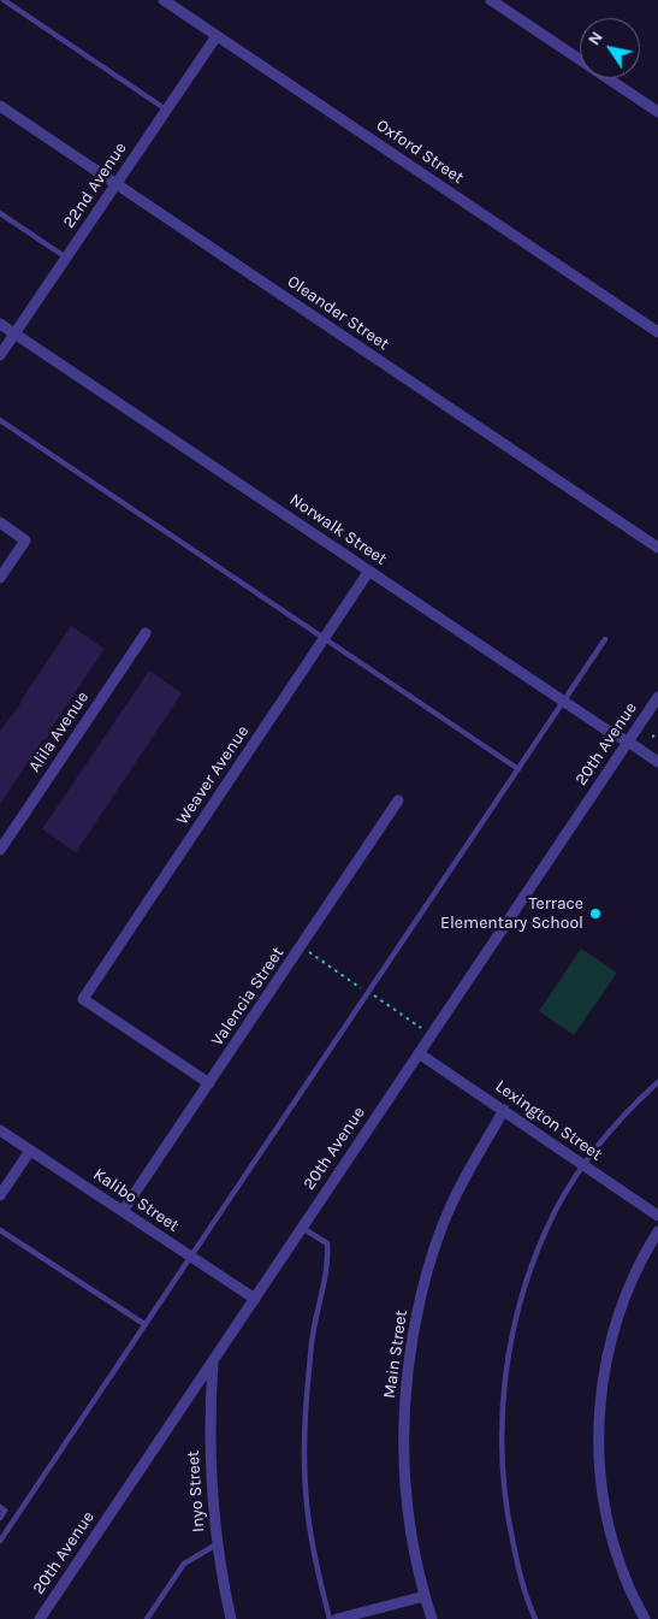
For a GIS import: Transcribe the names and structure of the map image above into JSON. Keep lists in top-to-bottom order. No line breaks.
{"streets":{"street":["Oxford Street","22nd Avenue","Oleander Street","Norwalk Street","Alila Avenue","20th Avenue","Weaver Avenue","Valencia Street","Lexington Street","Kalibo Street","Main Street","Inyo Street"]},"crossings":[["Oxford Street","22nd Avenue"],["22nd Avenue","Oleander Street"],["22nd Avenue","Norwalk Street"],["Norwalk Street","20th Avenue"],["Norwalk Street","Weaver Avenue"],["20th Avenue","Lexington Street"],["20th Avenue","Kalibo Street"],["20th Avenue","Inyo Street"],["Weaver Avenue","Valencia Street"],["Valencia Street","Kalibo Street"],["Lexington Street","Main Street"]],"places":["Terrace Elementary School"],"north":"top left"}
